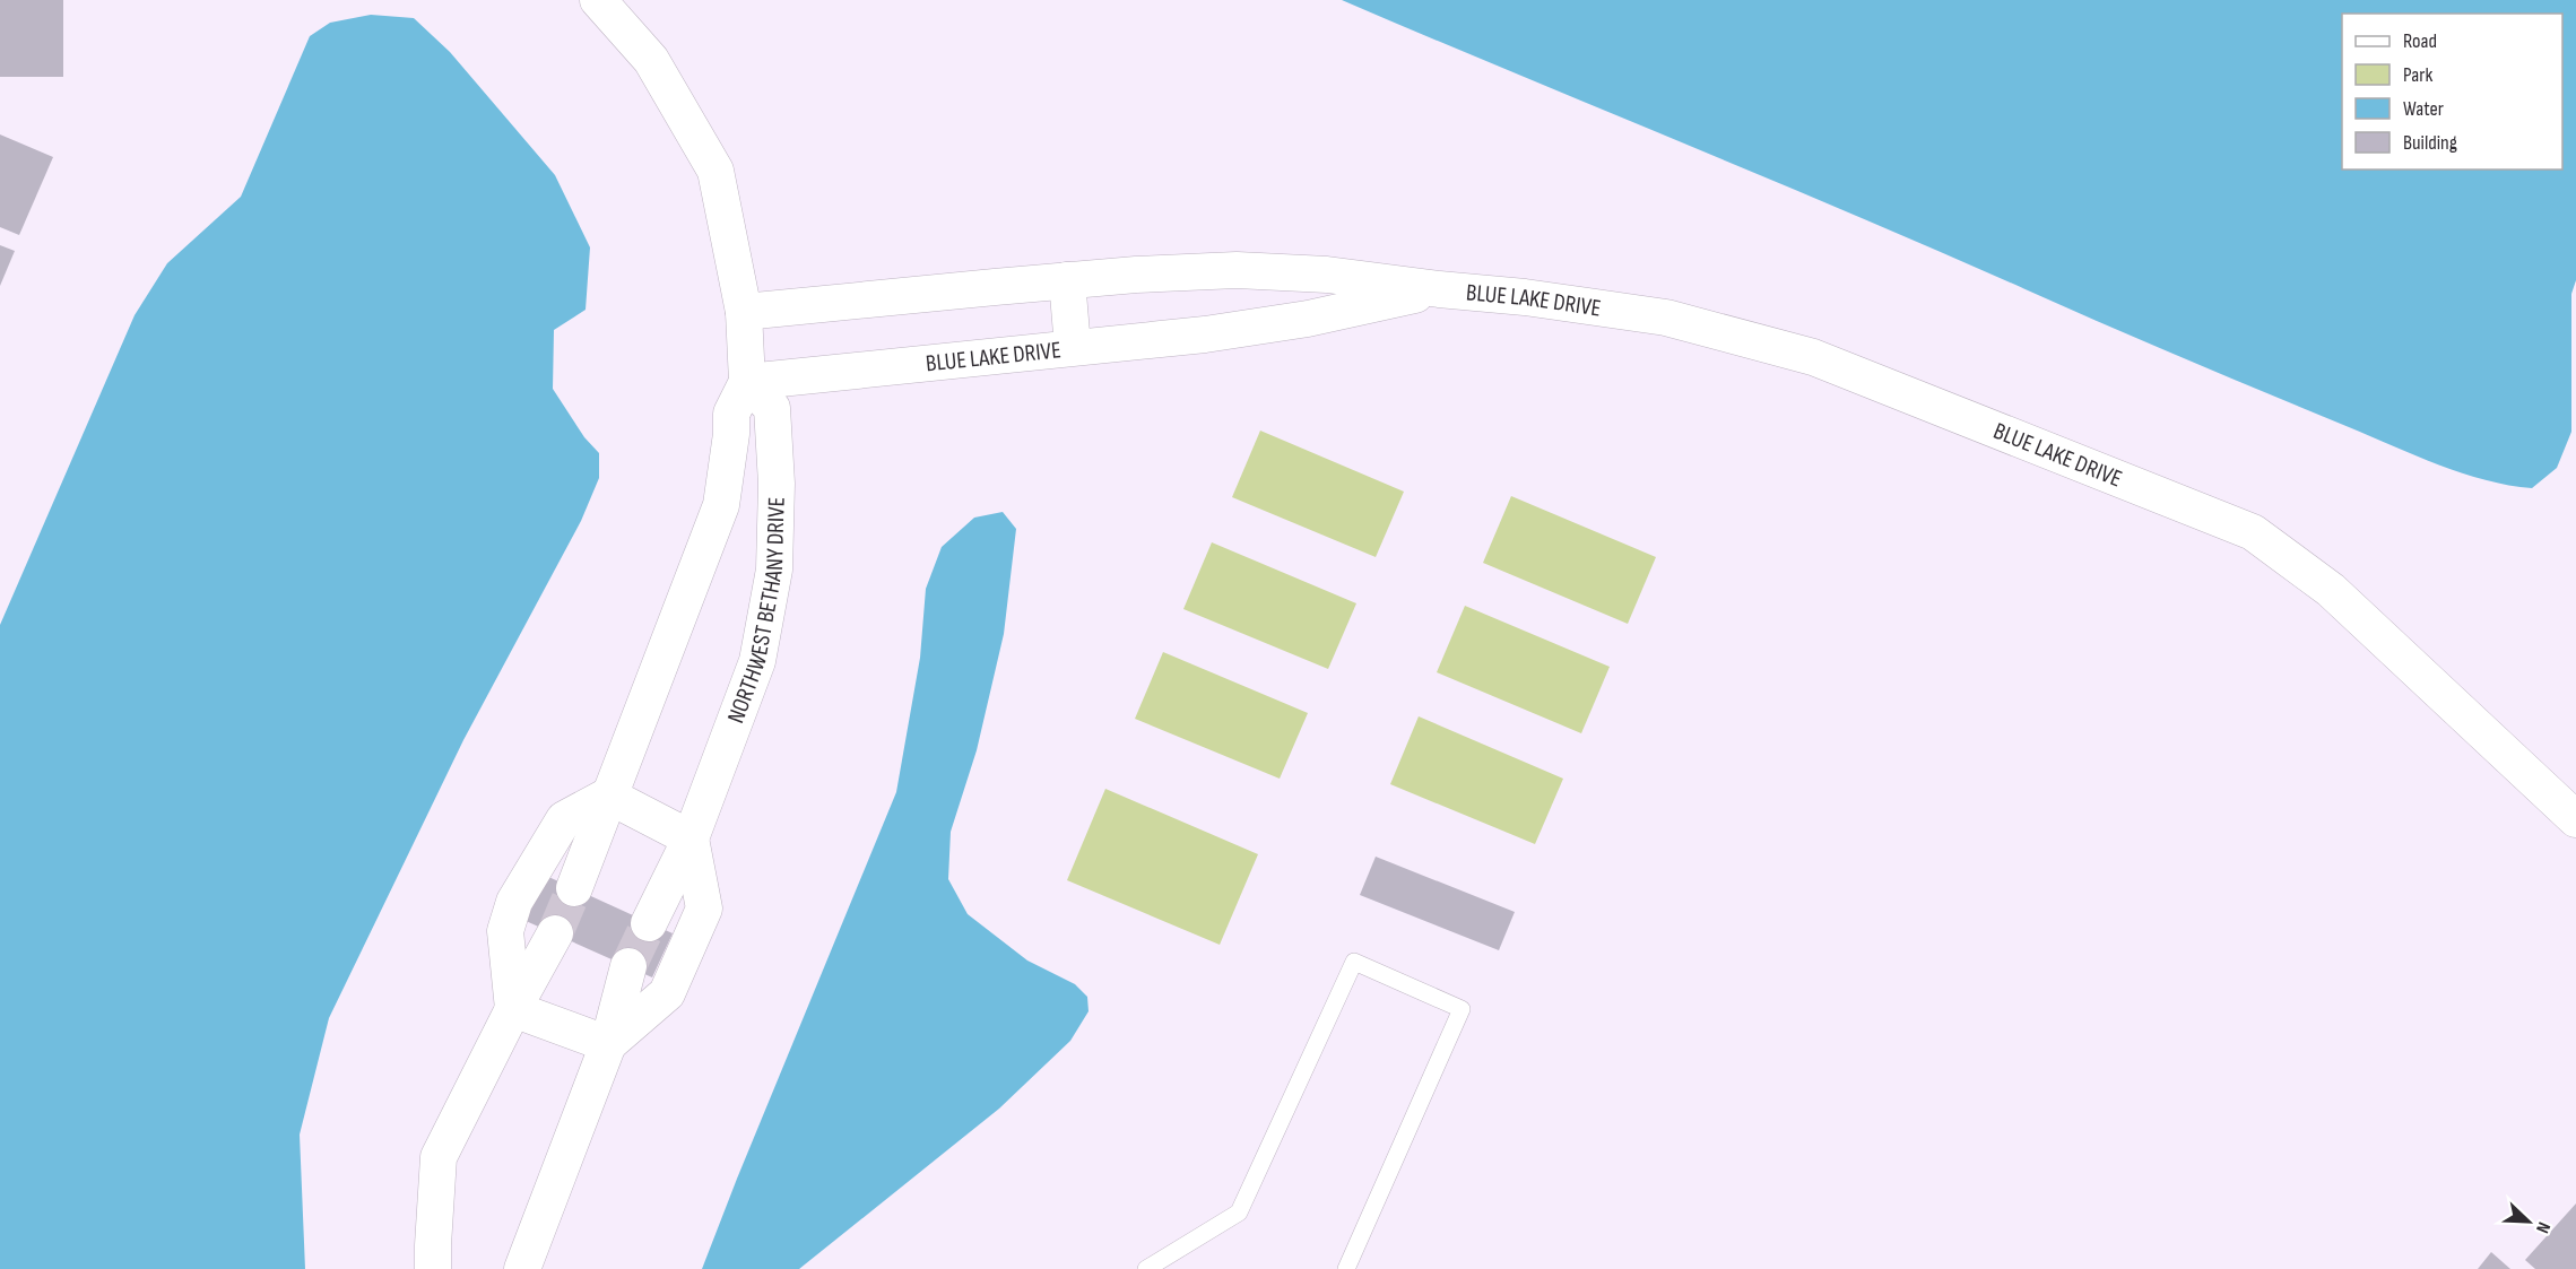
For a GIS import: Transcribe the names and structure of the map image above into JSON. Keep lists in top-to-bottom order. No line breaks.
{"streets":{"street":["BLUE LAKE DRIVE","NORTHWEST BETHANY DRIVE"]},"crossings":[["BLUE LAKE DRIVE","NORTHWEST BETHANY DRIVE"]],"legend":["Road","Park","Water","Building"],"north":"bottom right"}
